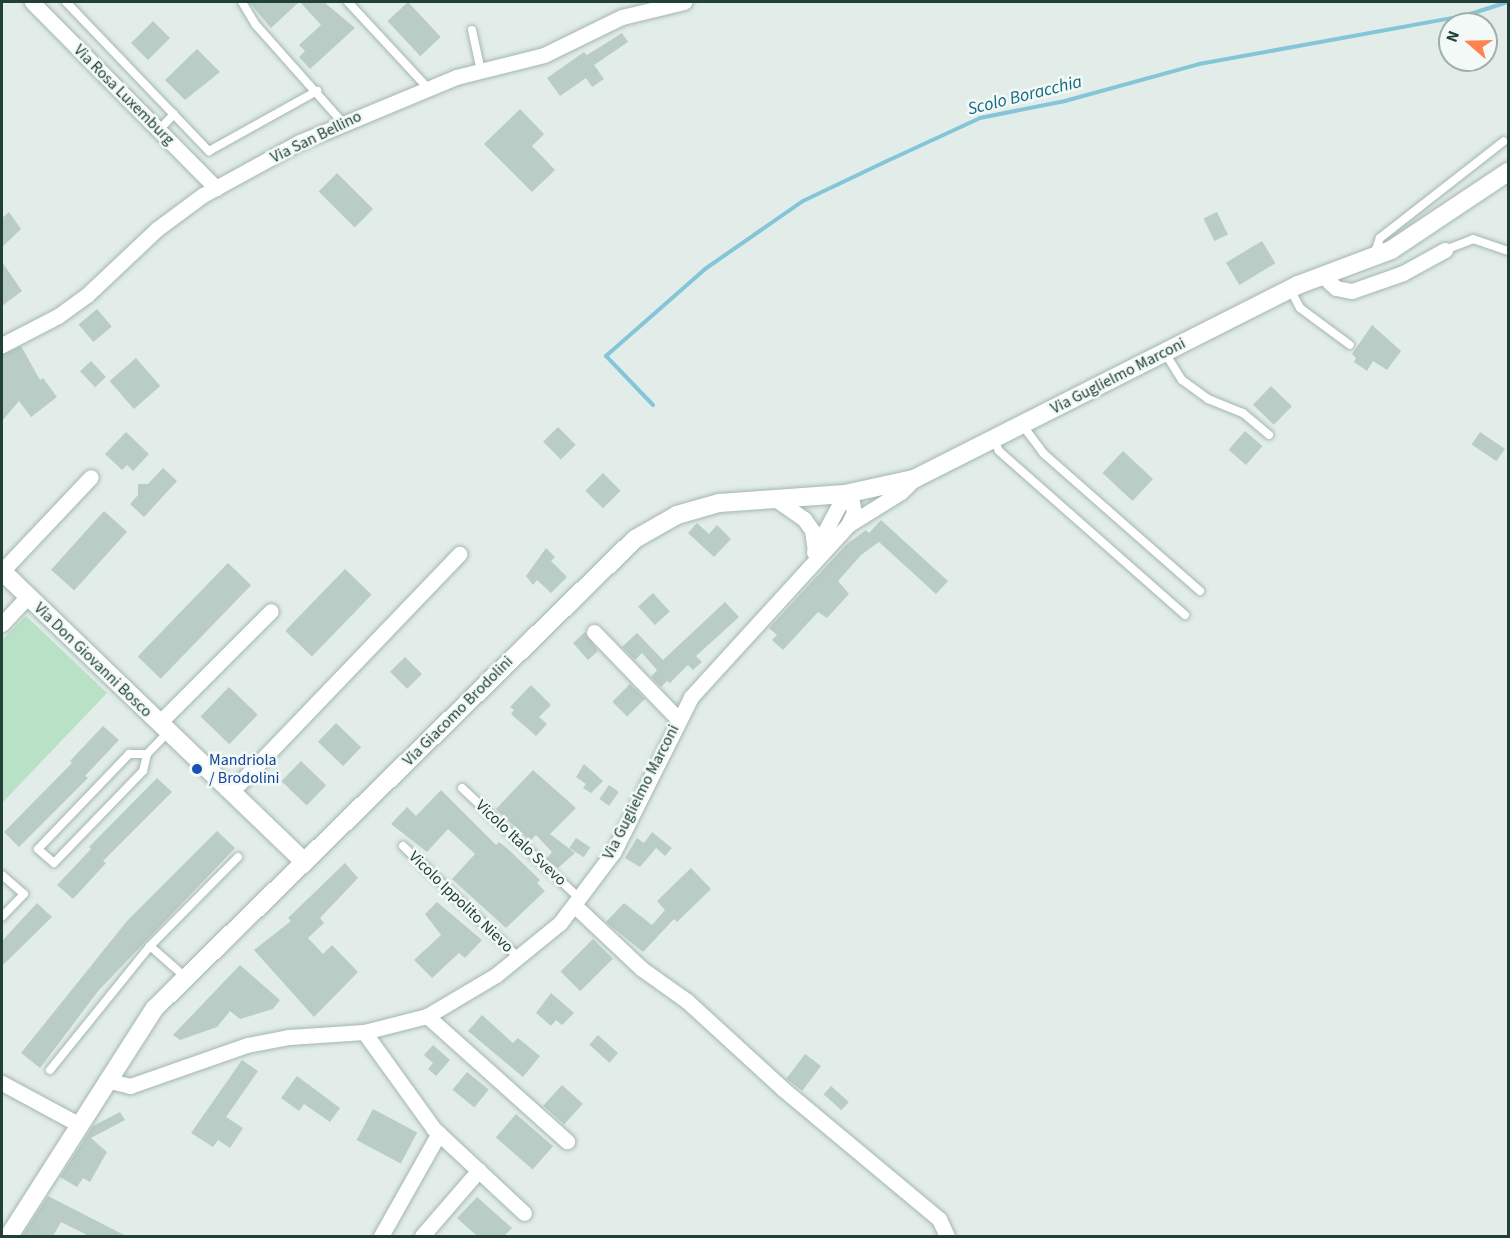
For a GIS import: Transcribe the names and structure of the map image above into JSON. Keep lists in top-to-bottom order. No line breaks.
{"streets":{"street":["Via Rosa Luxemburg","Via San Bellino","Via Guglielmo Marconi","Via Don Giovanni Bosco","Via Giacomo Brodolini"],"lane":["Vicolo Italo Svevo","Vicolo Ippolito Nievo"]},"crossings":[["Via Rosa Luxemburg","Via San Bellino"],["Via Guglielmo Marconi","Via Giacomo Brodolini"],["Via Guglielmo Marconi","Vicolo Italo Svevo"],["Via Guglielmo Marconi","Vicolo Ippolito Nievo"],["Via Don Giovanni Bosco","Via Giacomo Brodolini"]],"water":["Scolo Boracchia"],"places":["Mandriola / Brodolini"],"north":"left"}
